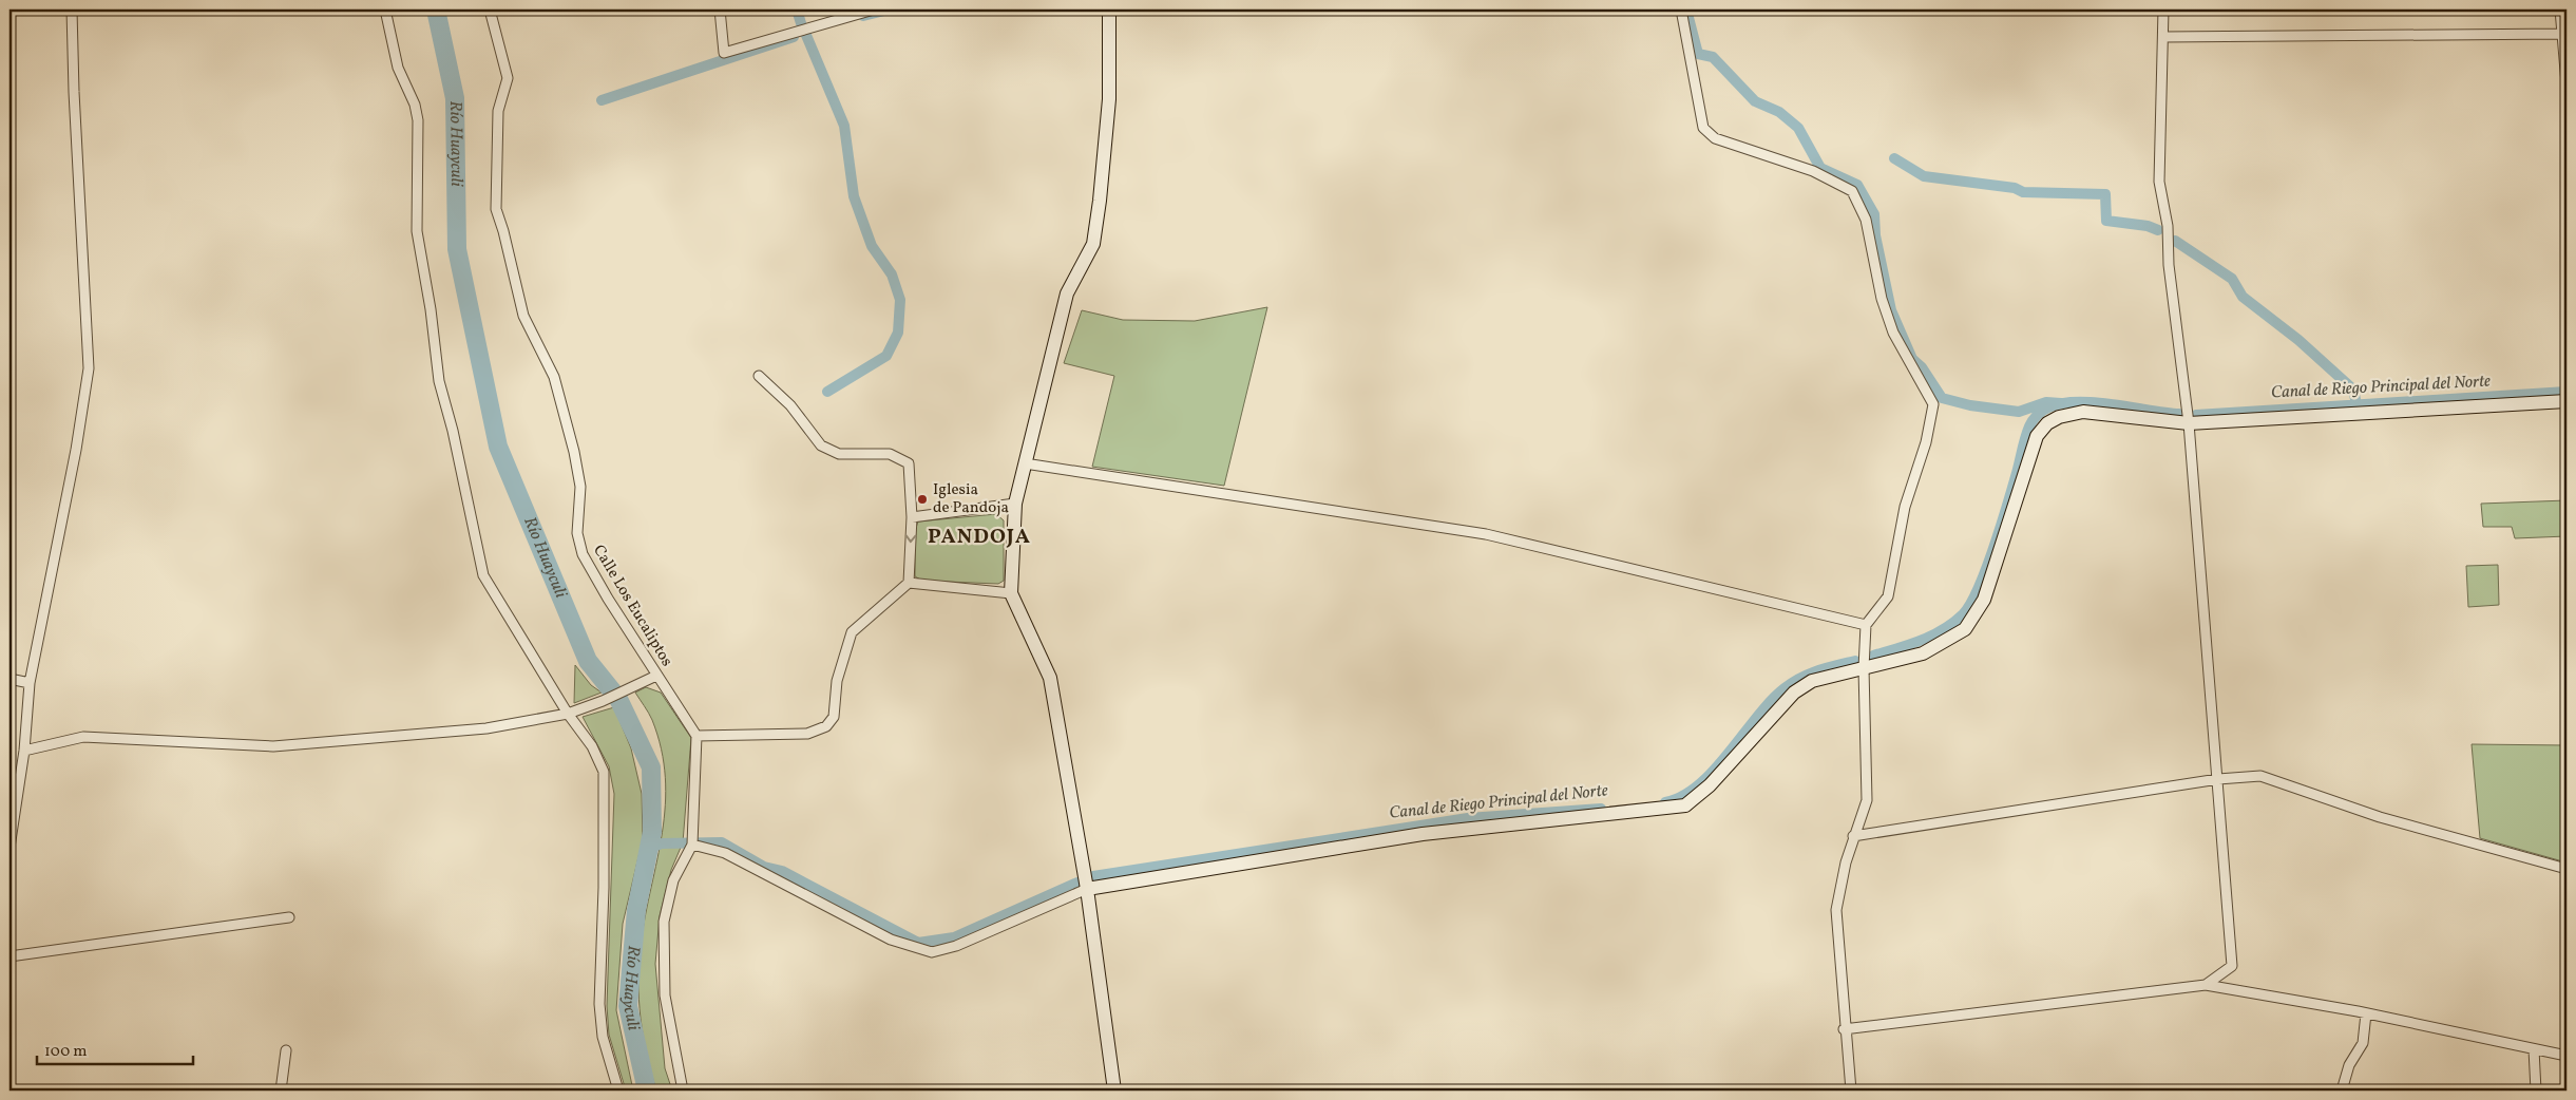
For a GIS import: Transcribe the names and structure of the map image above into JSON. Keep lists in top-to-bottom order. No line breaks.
{"streets":{"street":["Calle Los Eucaliptos"]},"districts":["PANDOJA"],"water":["Río Huayculi","Canal de Riego Principal del Norte"],"places":["Iglesia de Pandoja"],"scale_bar":"100 m"}
